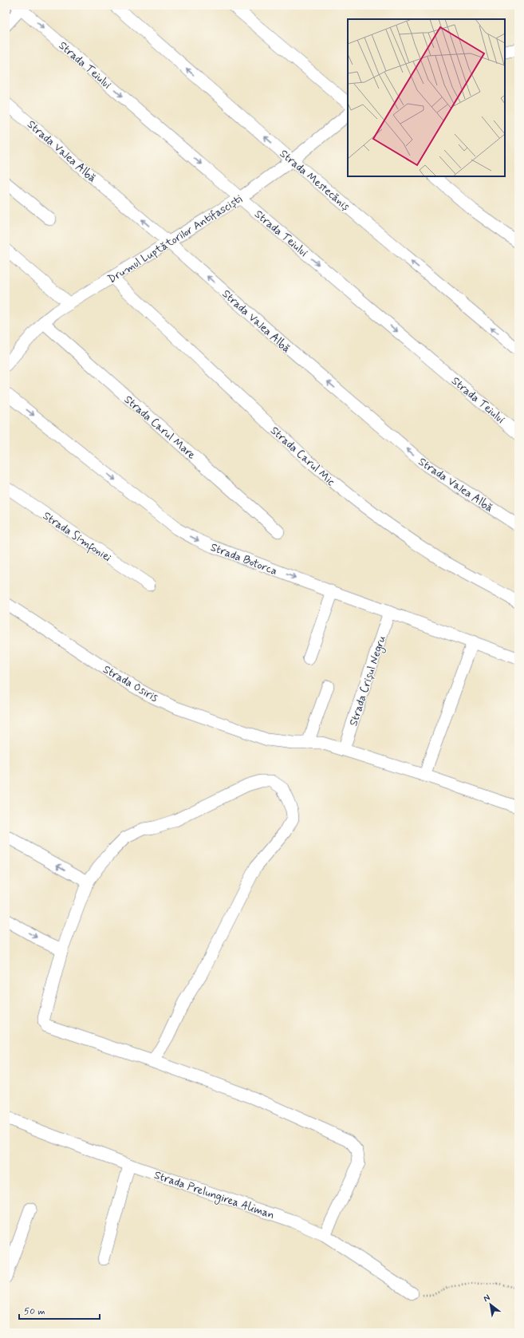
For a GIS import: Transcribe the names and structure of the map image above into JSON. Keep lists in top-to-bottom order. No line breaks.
{"streets":{"street":["Strada Teiului","Strada Valea Albă","Strada Mestecăniș","Drumul Luptătorilor Antifasciști","Strada Carul Mare","Strada Carul Mic","Strada Simfoniei","Strada Botorca","Strada Crișul Negru","Strada Osiris","Strada Prelungirea Aliman"]},"crossings":[["Strada Teiului","Drumul Luptătorilor Antifasciști"],["Strada Valea Albă","Drumul Luptătorilor Antifasciști"],["Strada Mestecăniș","Drumul Luptătorilor Antifasciști"],["Drumul Luptătorilor Antifasciști","Strada Carul Mare"],["Drumul Luptătorilor Antifasciști","Strada Carul Mic"],["Strada Botorca","Strada Crișul Negru"]],"one_way":["Strada Teiului","Strada Valea Albă","Strada Botorca"],"scale_bar":"50 m","north":"top left"}
